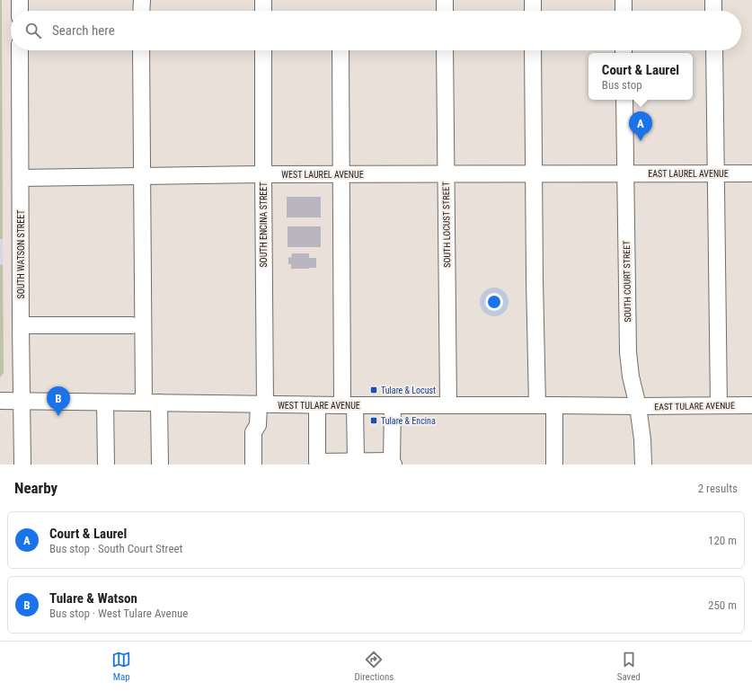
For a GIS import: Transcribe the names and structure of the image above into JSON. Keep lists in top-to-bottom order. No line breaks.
{"streets":{"street":["EAST LAUREL AVENUE","WEST LAUREL AVENUE","SOUTH ENCINA STREET","SOUTH LOCUST STREET","SOUTH WATSON STREET","SOUTH COURT STREET","WEST TULARE AVENUE","EAST TULARE AVENUE"]},"crossings":[["EAST LAUREL AVENUE","WEST LAUREL AVENUE"],["EAST LAUREL AVENUE","SOUTH COURT STREET"],["WEST LAUREL AVENUE","SOUTH ENCINA STREET"],["WEST LAUREL AVENUE","SOUTH LOCUST STREET"],["WEST LAUREL AVENUE","SOUTH WATSON STREET"],["WEST LAUREL AVENUE","SOUTH COURT STREET"],["SOUTH ENCINA STREET","WEST TULARE AVENUE"],["SOUTH LOCUST STREET","WEST TULARE AVENUE"],["SOUTH WATSON STREET","WEST TULARE AVENUE"],["SOUTH COURT STREET","WEST TULARE AVENUE"],["SOUTH COURT STREET","EAST TULARE AVENUE"],["WEST TULARE AVENUE","EAST TULARE AVENUE"]],"places":{"transit":["Tulare & Locust","Tulare & Encina"]},"page":{"search":"Search here","popup":["Court & Laurel","Bus stop"],"pins":["A","B"],"heading":["Nearby","2 results"],"list":[{"mark":"A","name":"Court & Laurel","note":"Bus stop · South Court Street","value":"120 m"},{"mark":"B","name":"Tulare & Watson","note":"Bus stop · West Tulare Avenue","value":"250 m"}],"nav":["Map","Directions","Saved"]}}
